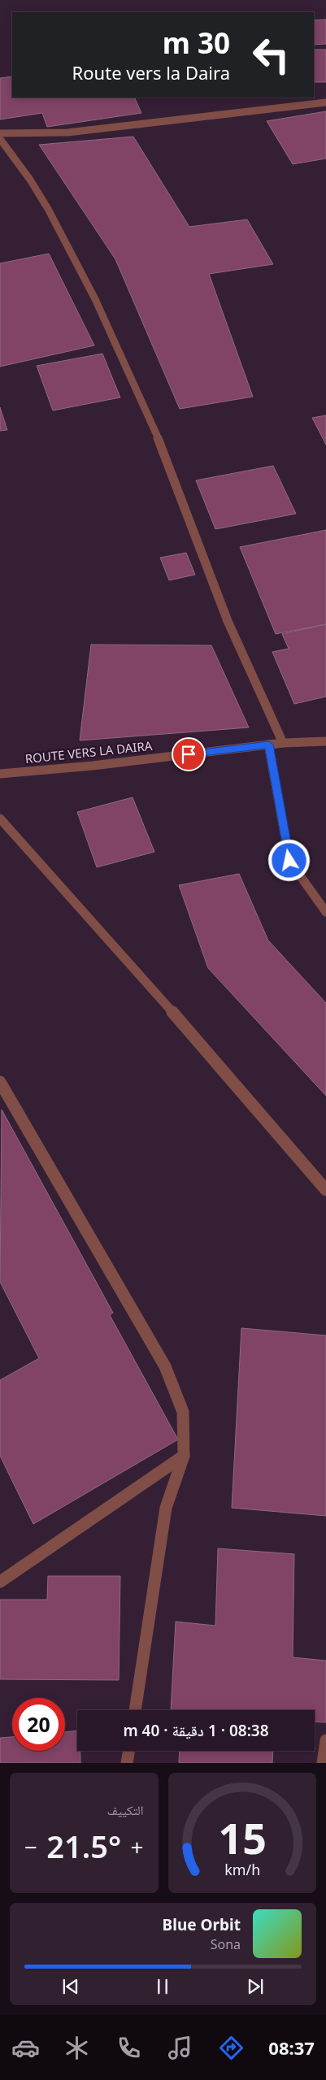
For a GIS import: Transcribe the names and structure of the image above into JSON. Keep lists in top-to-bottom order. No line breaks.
{"streets":{"street":["ROUTE VERS LA DAIRA"]},"page":{"turn":["30 m","Route vers la Daira"],"limit":"20","trip":"08:38 · 1 دقيقة · 40 m","tile":"التكييف","heat":["−","21.5°","+"],"song":["Blue Orbit","Sona"],"tabs":"08:37","gauge":["15","km/h"]}}
